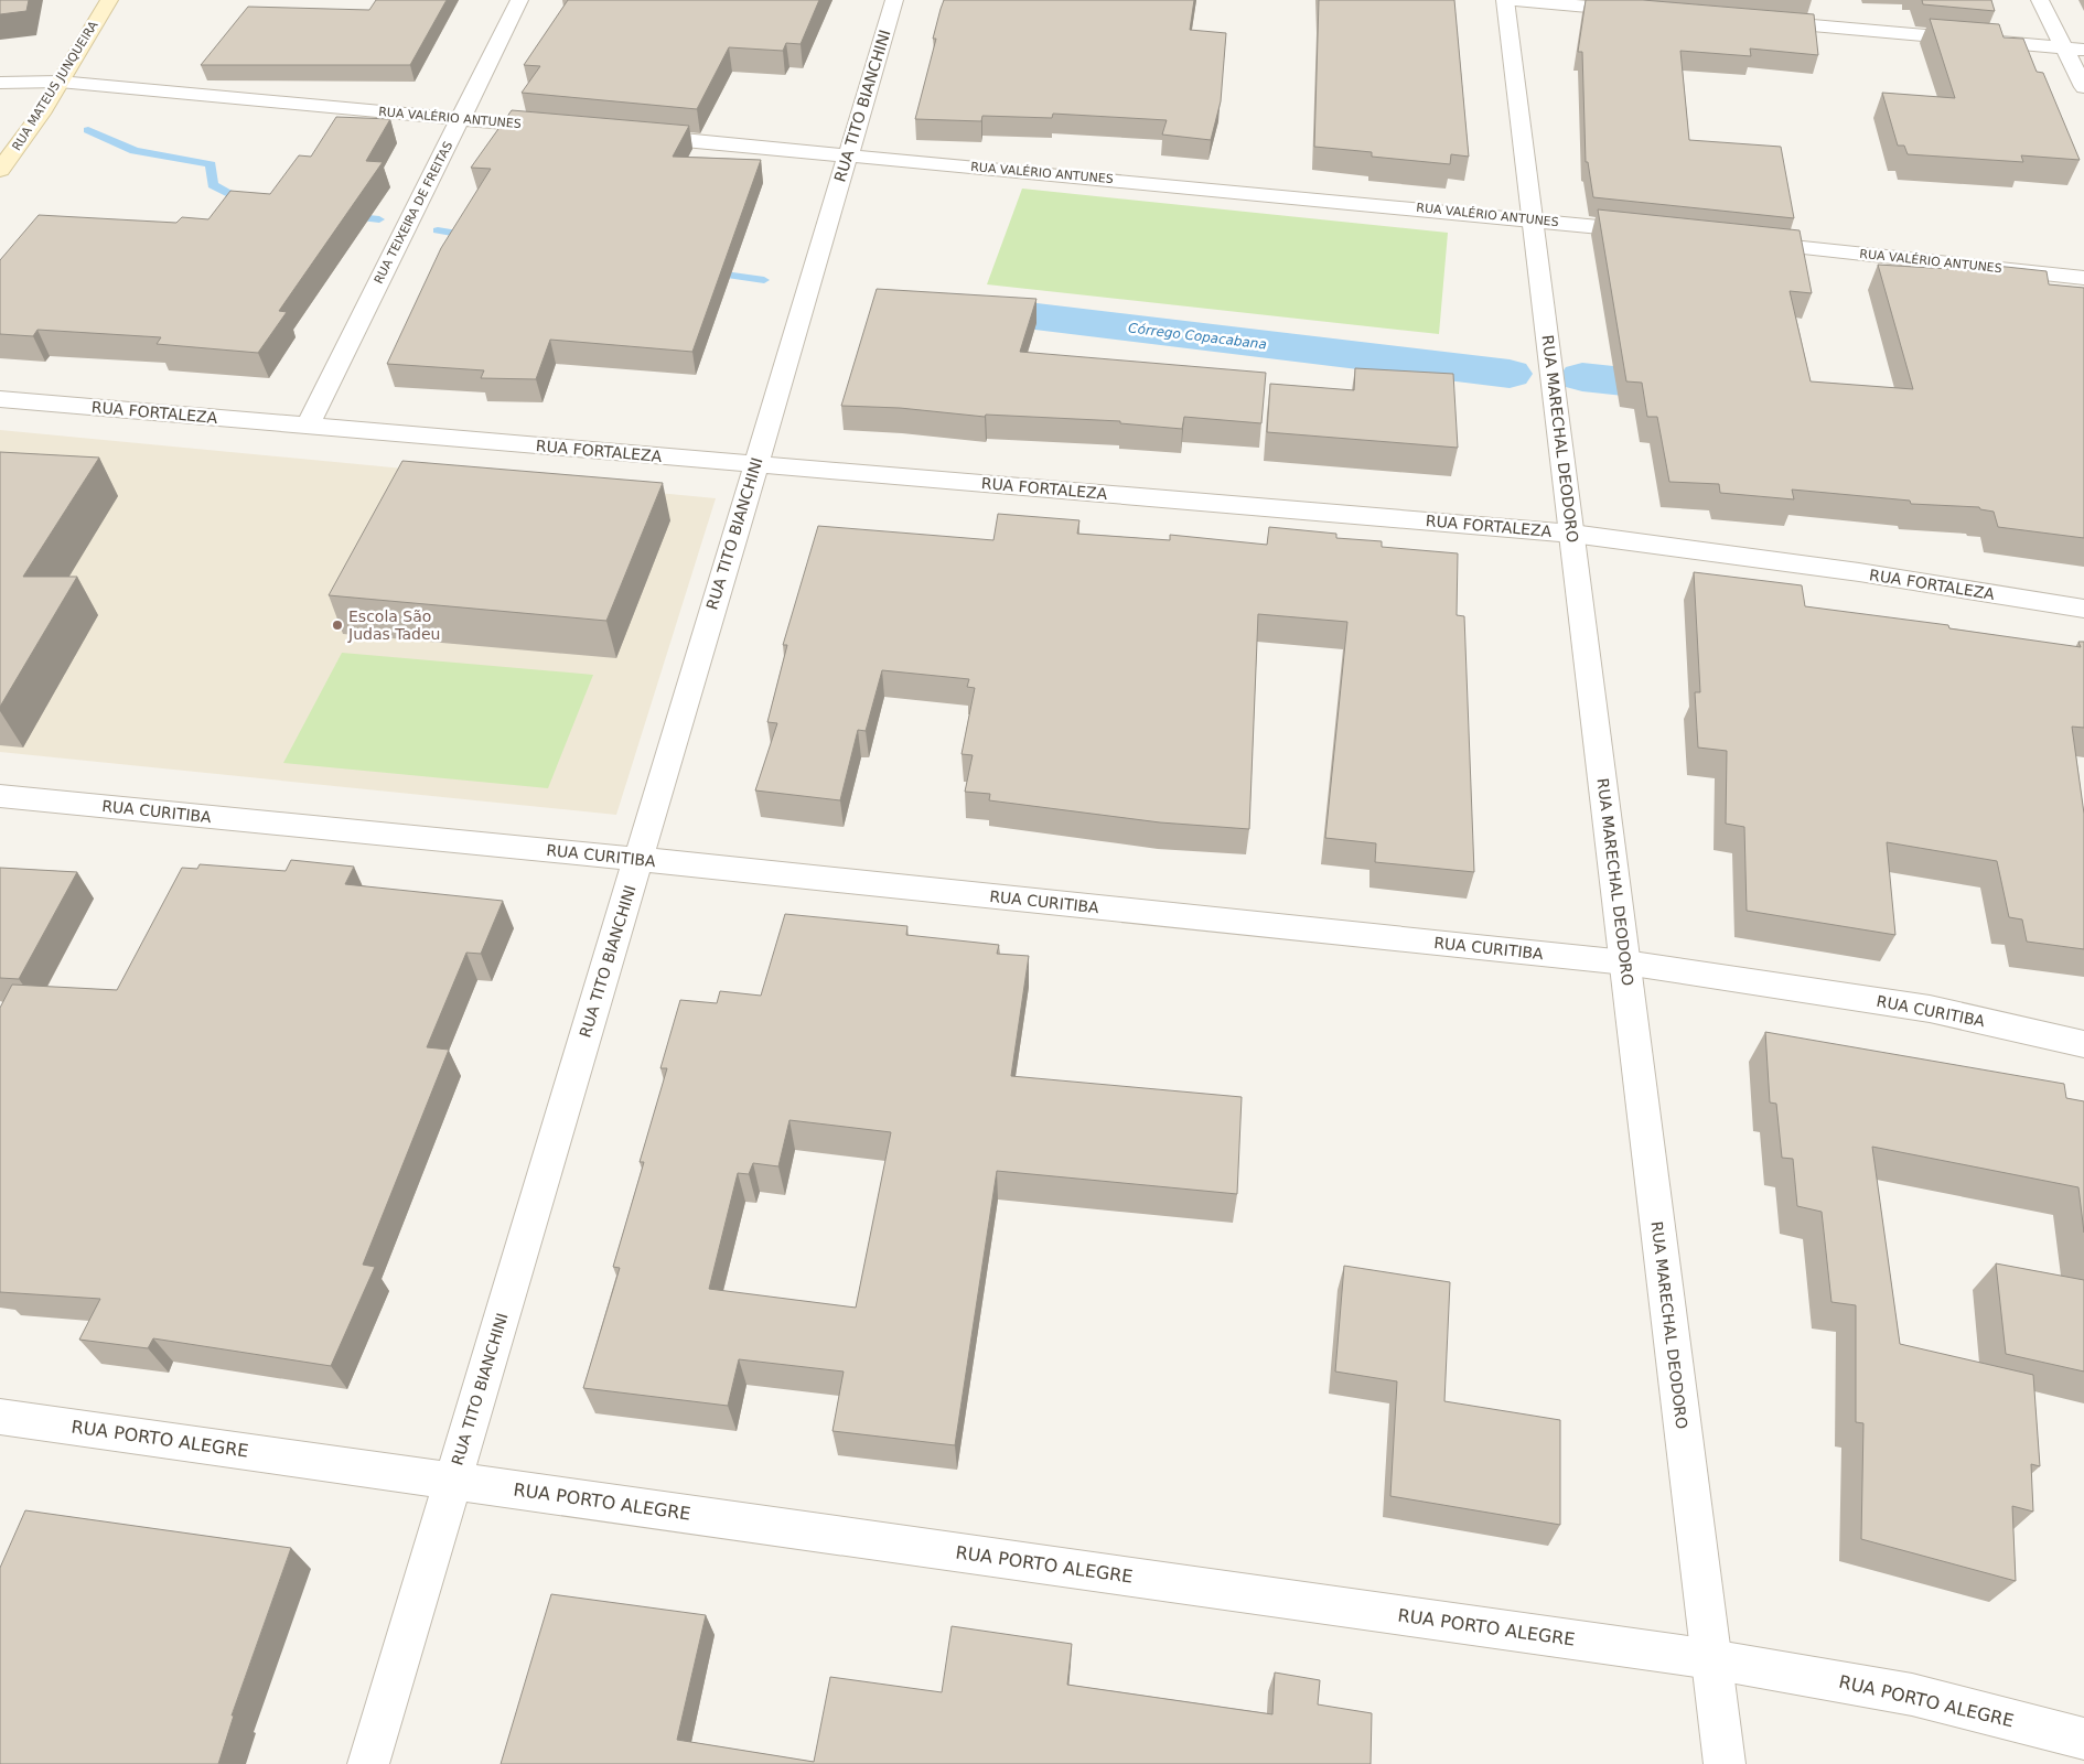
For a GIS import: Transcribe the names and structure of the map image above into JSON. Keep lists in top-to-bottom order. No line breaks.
{"streets":{"main road":["RUA MATEUS JUNQUEIRA"],"street":["RUA TITO BIANCHINI","RUA VALÉRIO ANTUNES","RUA TEIXEIRA DE FREITAS","RUA FORTALEZA","RUA MARECHAL DEODORO","RUA CURITIBA","RUA PORTO ALEGRE"]},"crossings":[["RUA MATEUS JUNQUEIRA","RUA VALÉRIO ANTUNES"],["RUA TITO BIANCHINI","RUA VALÉRIO ANTUNES"],["RUA TITO BIANCHINI","RUA FORTALEZA"],["RUA TITO BIANCHINI","RUA CURITIBA"],["RUA TITO BIANCHINI","RUA PORTO ALEGRE"],["RUA VALÉRIO ANTUNES","RUA TEIXEIRA DE FREITAS"],["RUA VALÉRIO ANTUNES","RUA MARECHAL DEODORO"],["RUA TEIXEIRA DE FREITAS","RUA FORTALEZA"],["RUA FORTALEZA","RUA MARECHAL DEODORO"],["RUA MARECHAL DEODORO","RUA CURITIBA"],["RUA MARECHAL DEODORO","RUA PORTO ALEGRE"]],"water":["Córrego Copacabana"],"places":["Escola São Judas Tadeu"]}
